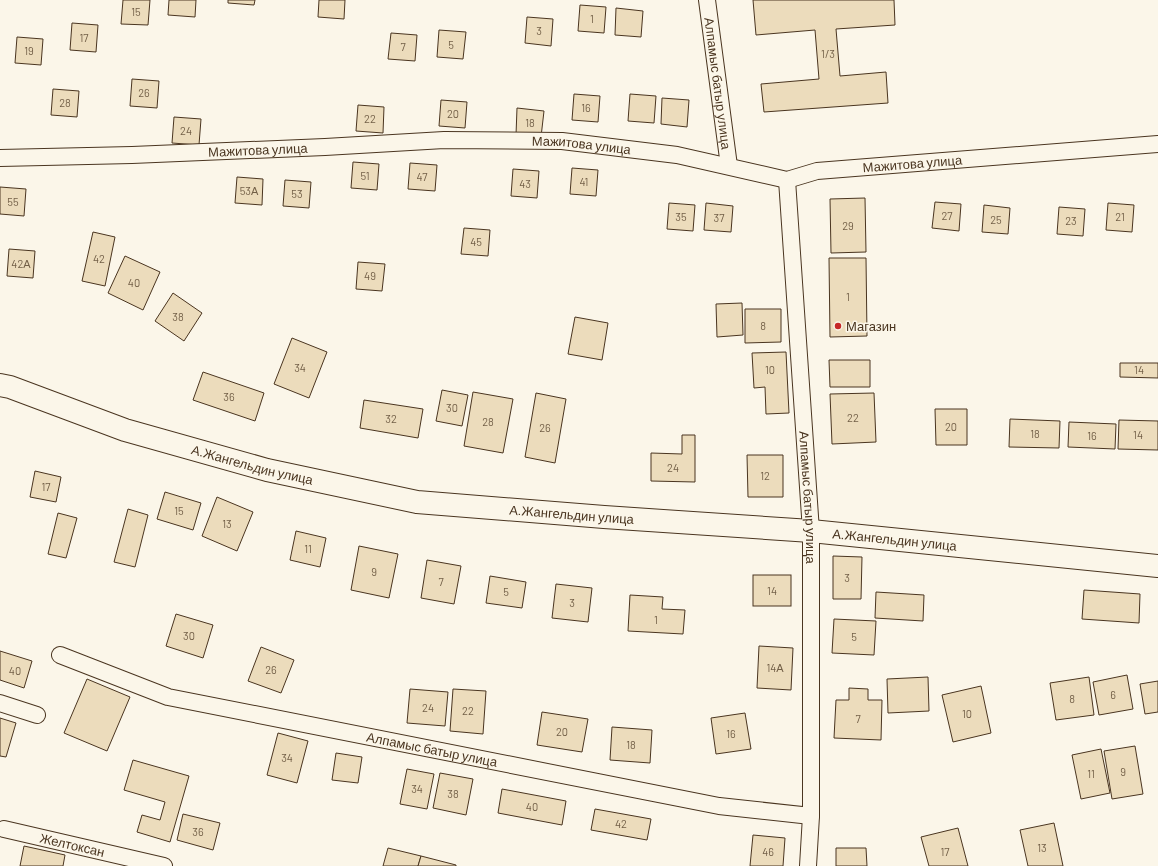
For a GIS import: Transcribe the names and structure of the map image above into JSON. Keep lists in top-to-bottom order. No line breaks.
{"streets":{"street":["Алпамыс батыр улица","Мажитова улица","А.Жангельдин улица","Желтоксан"]},"crossings":[["Алпамыс батыр улица","Мажитова улица"],["Алпамыс батыр улица","А.Жангельдин улица"]],"places":["Магазин"],"house_numbers":["15","1","3","17","5","7","19","1/3","26","28","16","20","22","18","24","51","47","41","43","53А","53","55","27","35","21","37","25","23","29","45","42","42А","49","40","1","38","8","34","10","14","36","30","22","32","28","20","26","18","14","16","24","12","17","15","13","11","9","3","7","14","5","3","1","30","5","14А","26","40","6","8","24","22","10","7","20","16","18","34","9","11","34","38","40","42","36","13","46","17"]}
